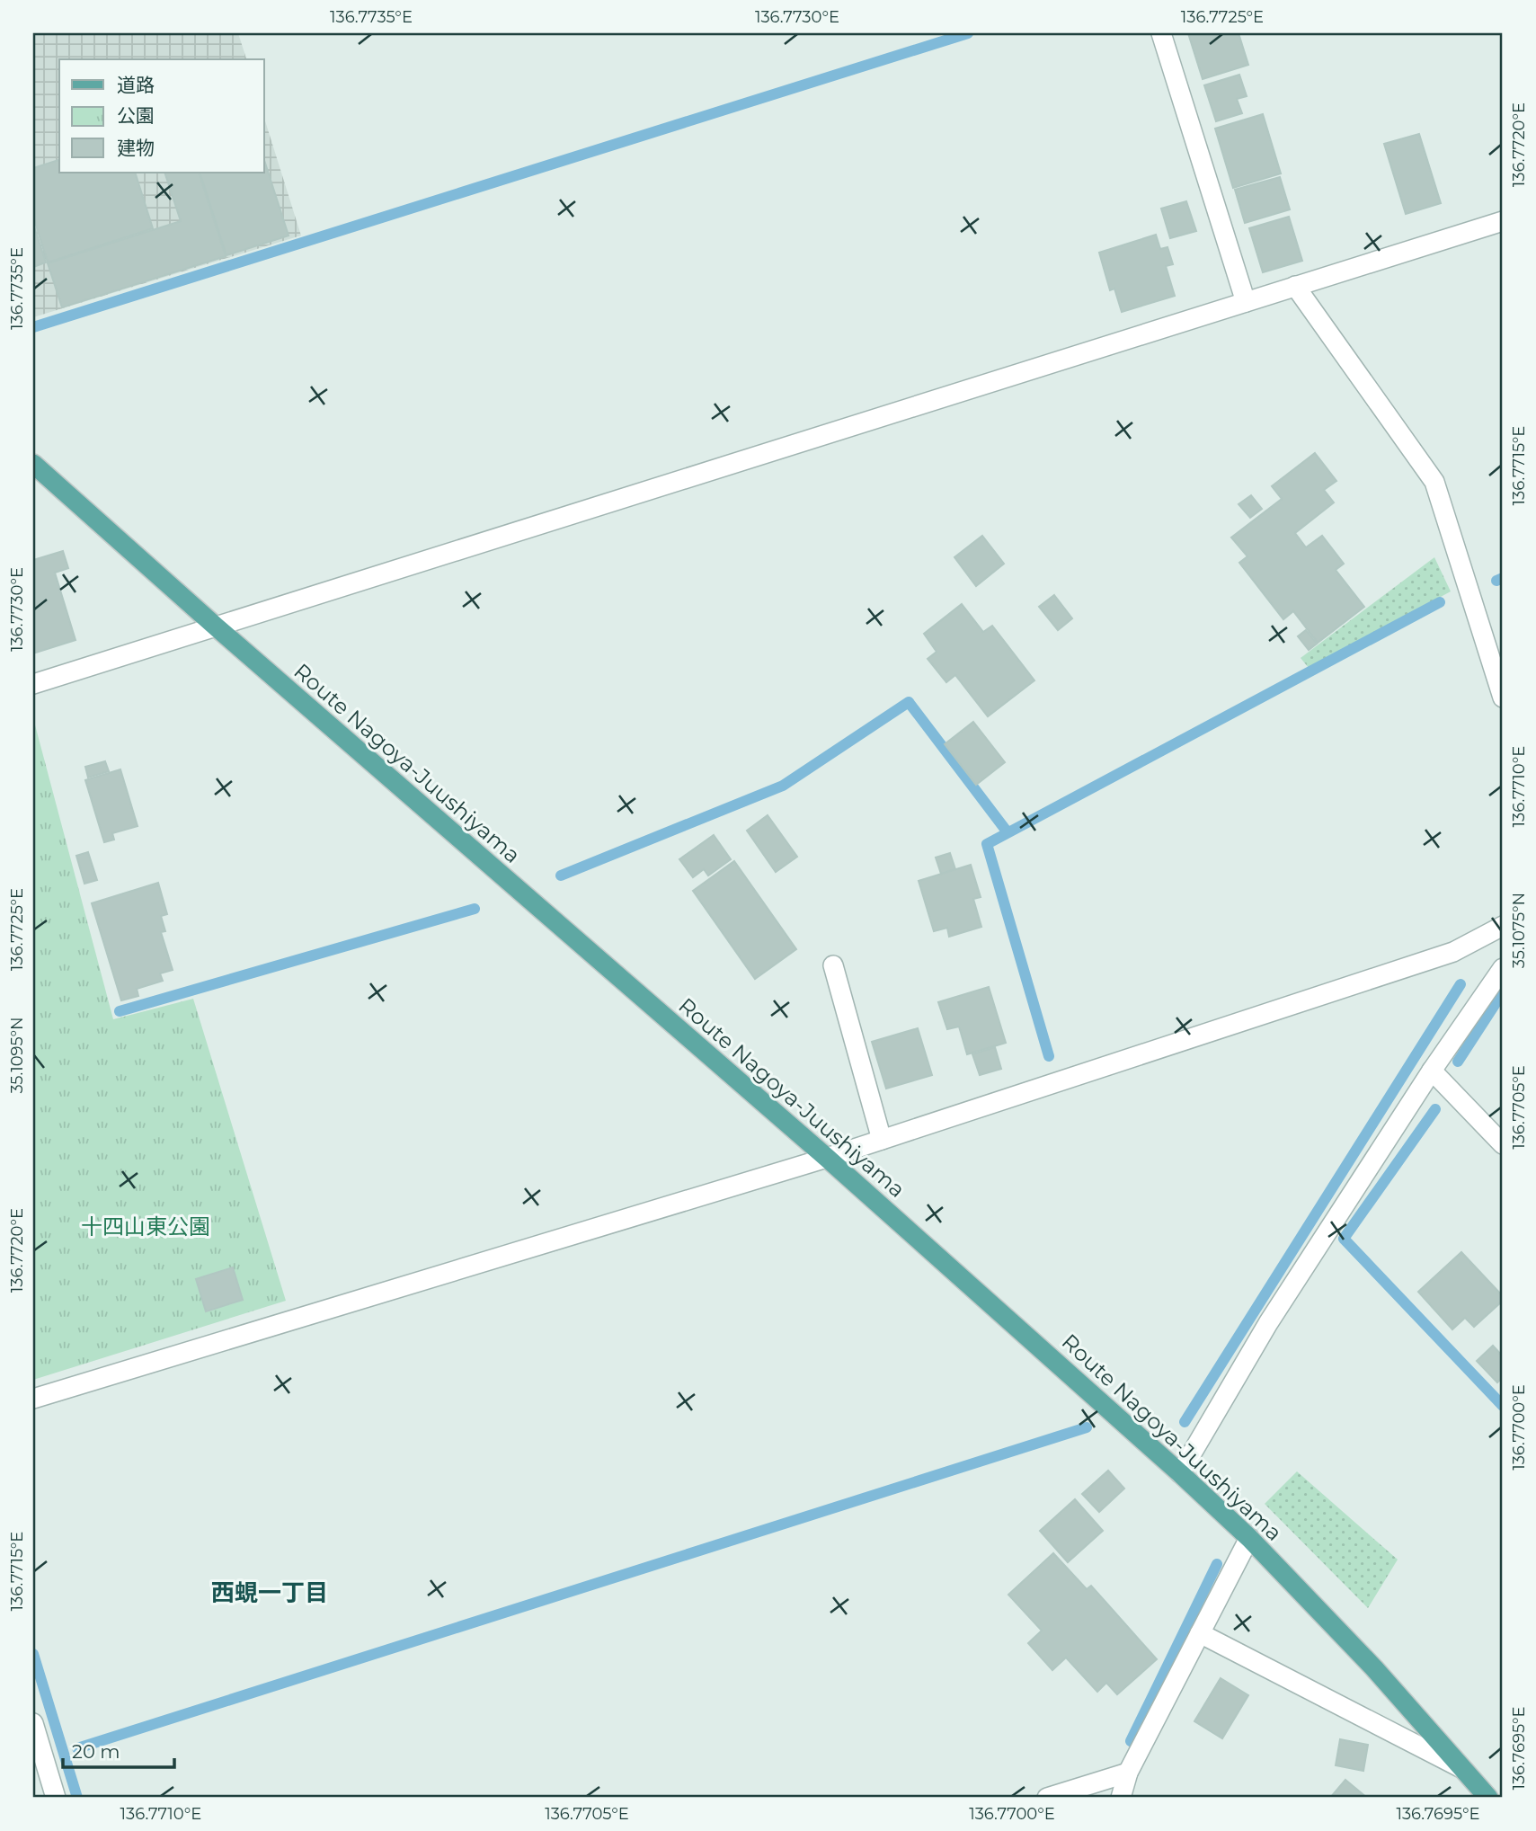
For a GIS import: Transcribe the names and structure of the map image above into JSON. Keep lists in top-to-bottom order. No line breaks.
{"streets":{"main road":["Route Nagoya-Juushiyama"]},"districts":["西蜆一丁目"],"parks":["十四山東公園"],"legend":["道路","公園","建物"],"scale_bar":"20 m","coordinates":["136.7735°E","136.7730°E","136.7725°E","136.7720°E","136.7715°E","136.7710°E","35.1075°N","35.1095°N","136.7705°E","136.7700°E","136.7695°E"]}
